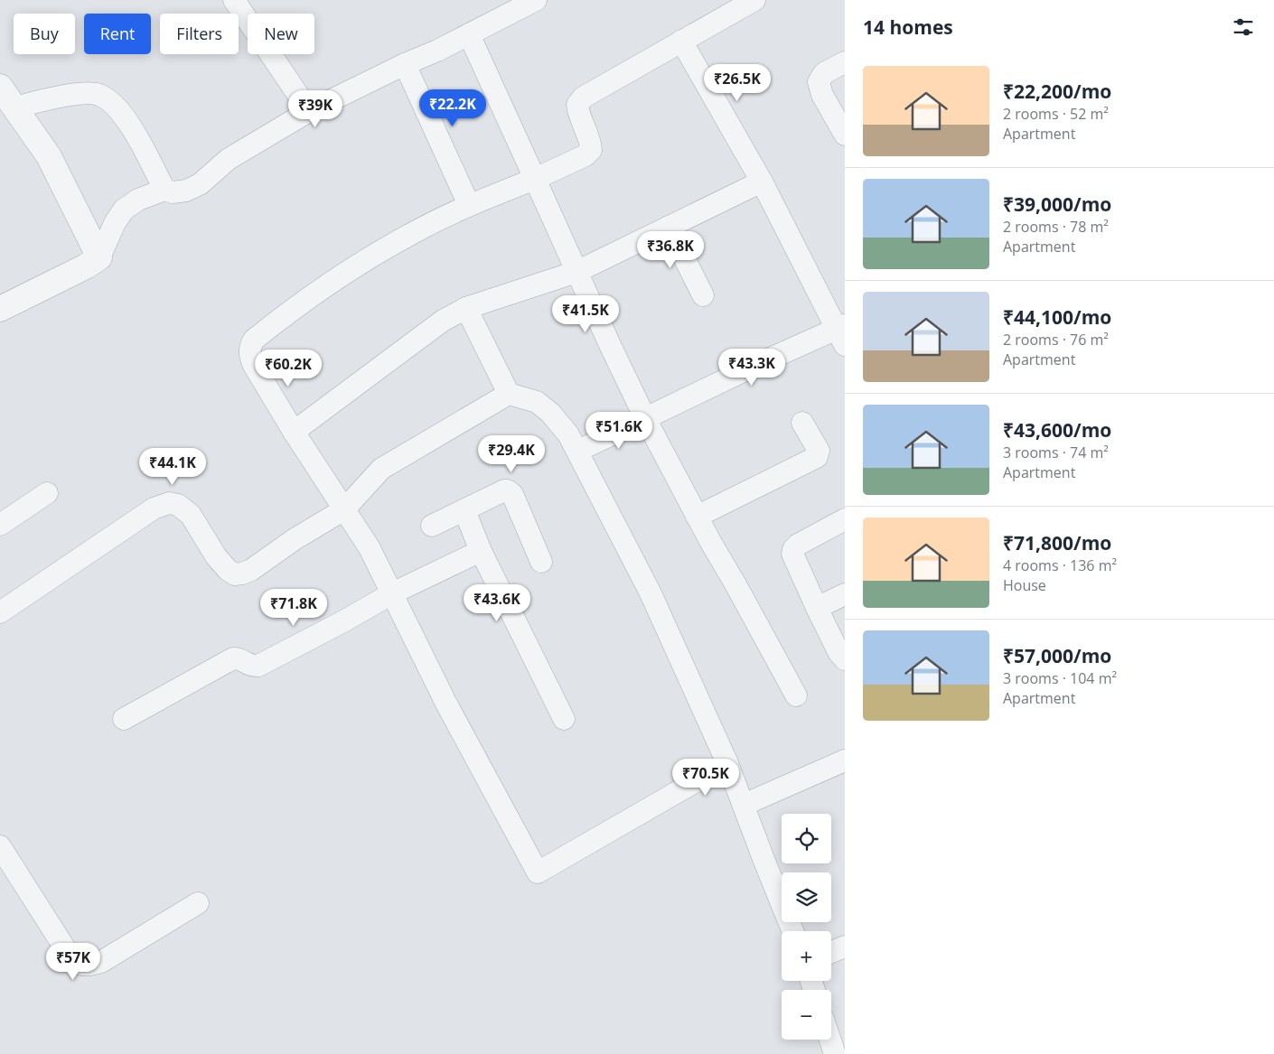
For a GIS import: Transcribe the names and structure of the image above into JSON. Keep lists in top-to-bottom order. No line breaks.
{"page":{"heading":"14 homes","chip":["Buy","Rent","Filters","New"],"list":[{"name":"₹22,200/mo","note":"2 rooms · 52 m² · Apartment"},{"name":"₹39,000/mo","note":"2 rooms · 78 m² · Apartment"},{"name":"₹44,100/mo","note":"2 rooms · 76 m² · Apartment"},{"name":"₹43,600/mo","note":"3 rooms · 74 m² · Apartment"},{"name":"₹71,800/mo","note":"4 rooms · 136 m² · House"},{"name":"₹57,000/mo","note":"3 rooms · 104 m² · Apartment"}],"price":["₹26.5K","₹22.2K","₹39K","₹36.8K","₹41.5K","₹43.3K","₹60.2K","₹51.6K","₹29.4K","₹44.1K","₹43.6K","₹71.8K","₹70.5K","₹57K"],"map_buttons":["+","−"]}}
